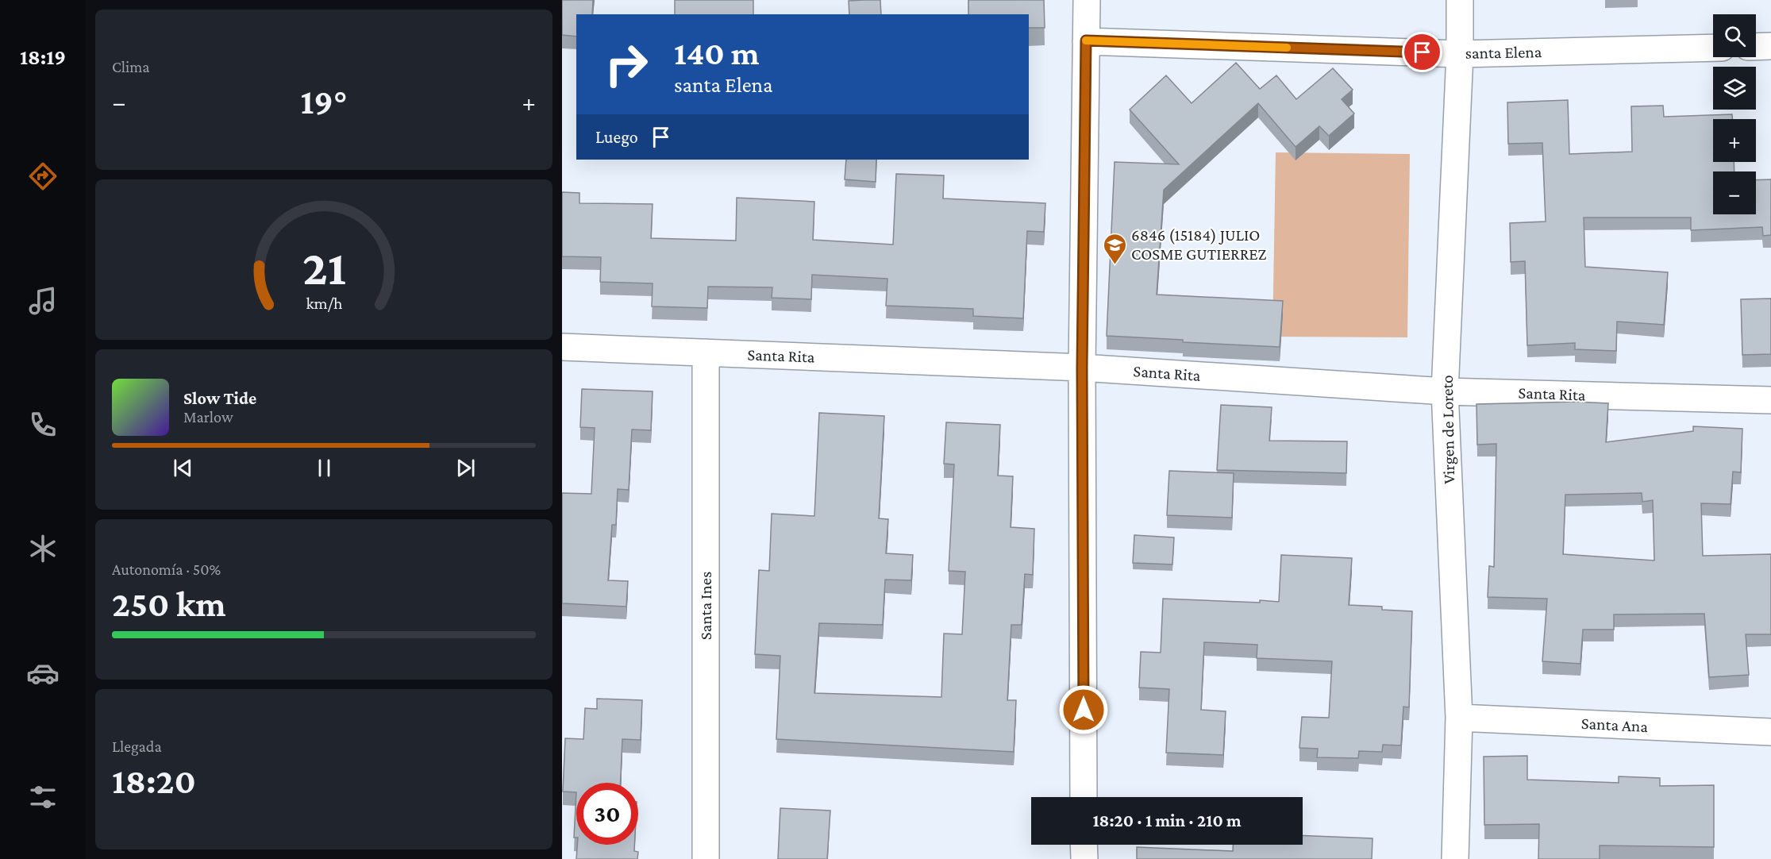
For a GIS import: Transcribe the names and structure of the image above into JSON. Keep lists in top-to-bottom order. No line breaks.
{"streets":{"street":["santa Elena","Santa Rita","Virgen de Loreto","Santa Ines","Santa Ana"]},"crossings":[["santa Elena","Virgen de Loreto"],["Santa Rita","Virgen de Loreto"],["Santa Rita","Santa Ines"],["Virgen de Loreto","Santa Ana"]],"places":{"school or university":["6846 (15184) JULIO COSME GUTIERREZ"]},"page":{"tabs":"18:19","tile":["Clima",["Autonomía · 50%","250 km"],["Llegada","18:20"]],"map_buttons":["+","−"],"turn":["140 m","santa Elena"],"heat":["−","19°","+"],"then":"Luego","song":["Slow Tide","Marlow"],"limit":"30","trip":"18:20 · 1 min · 210 m","gauge":["21","km/h"]}}
